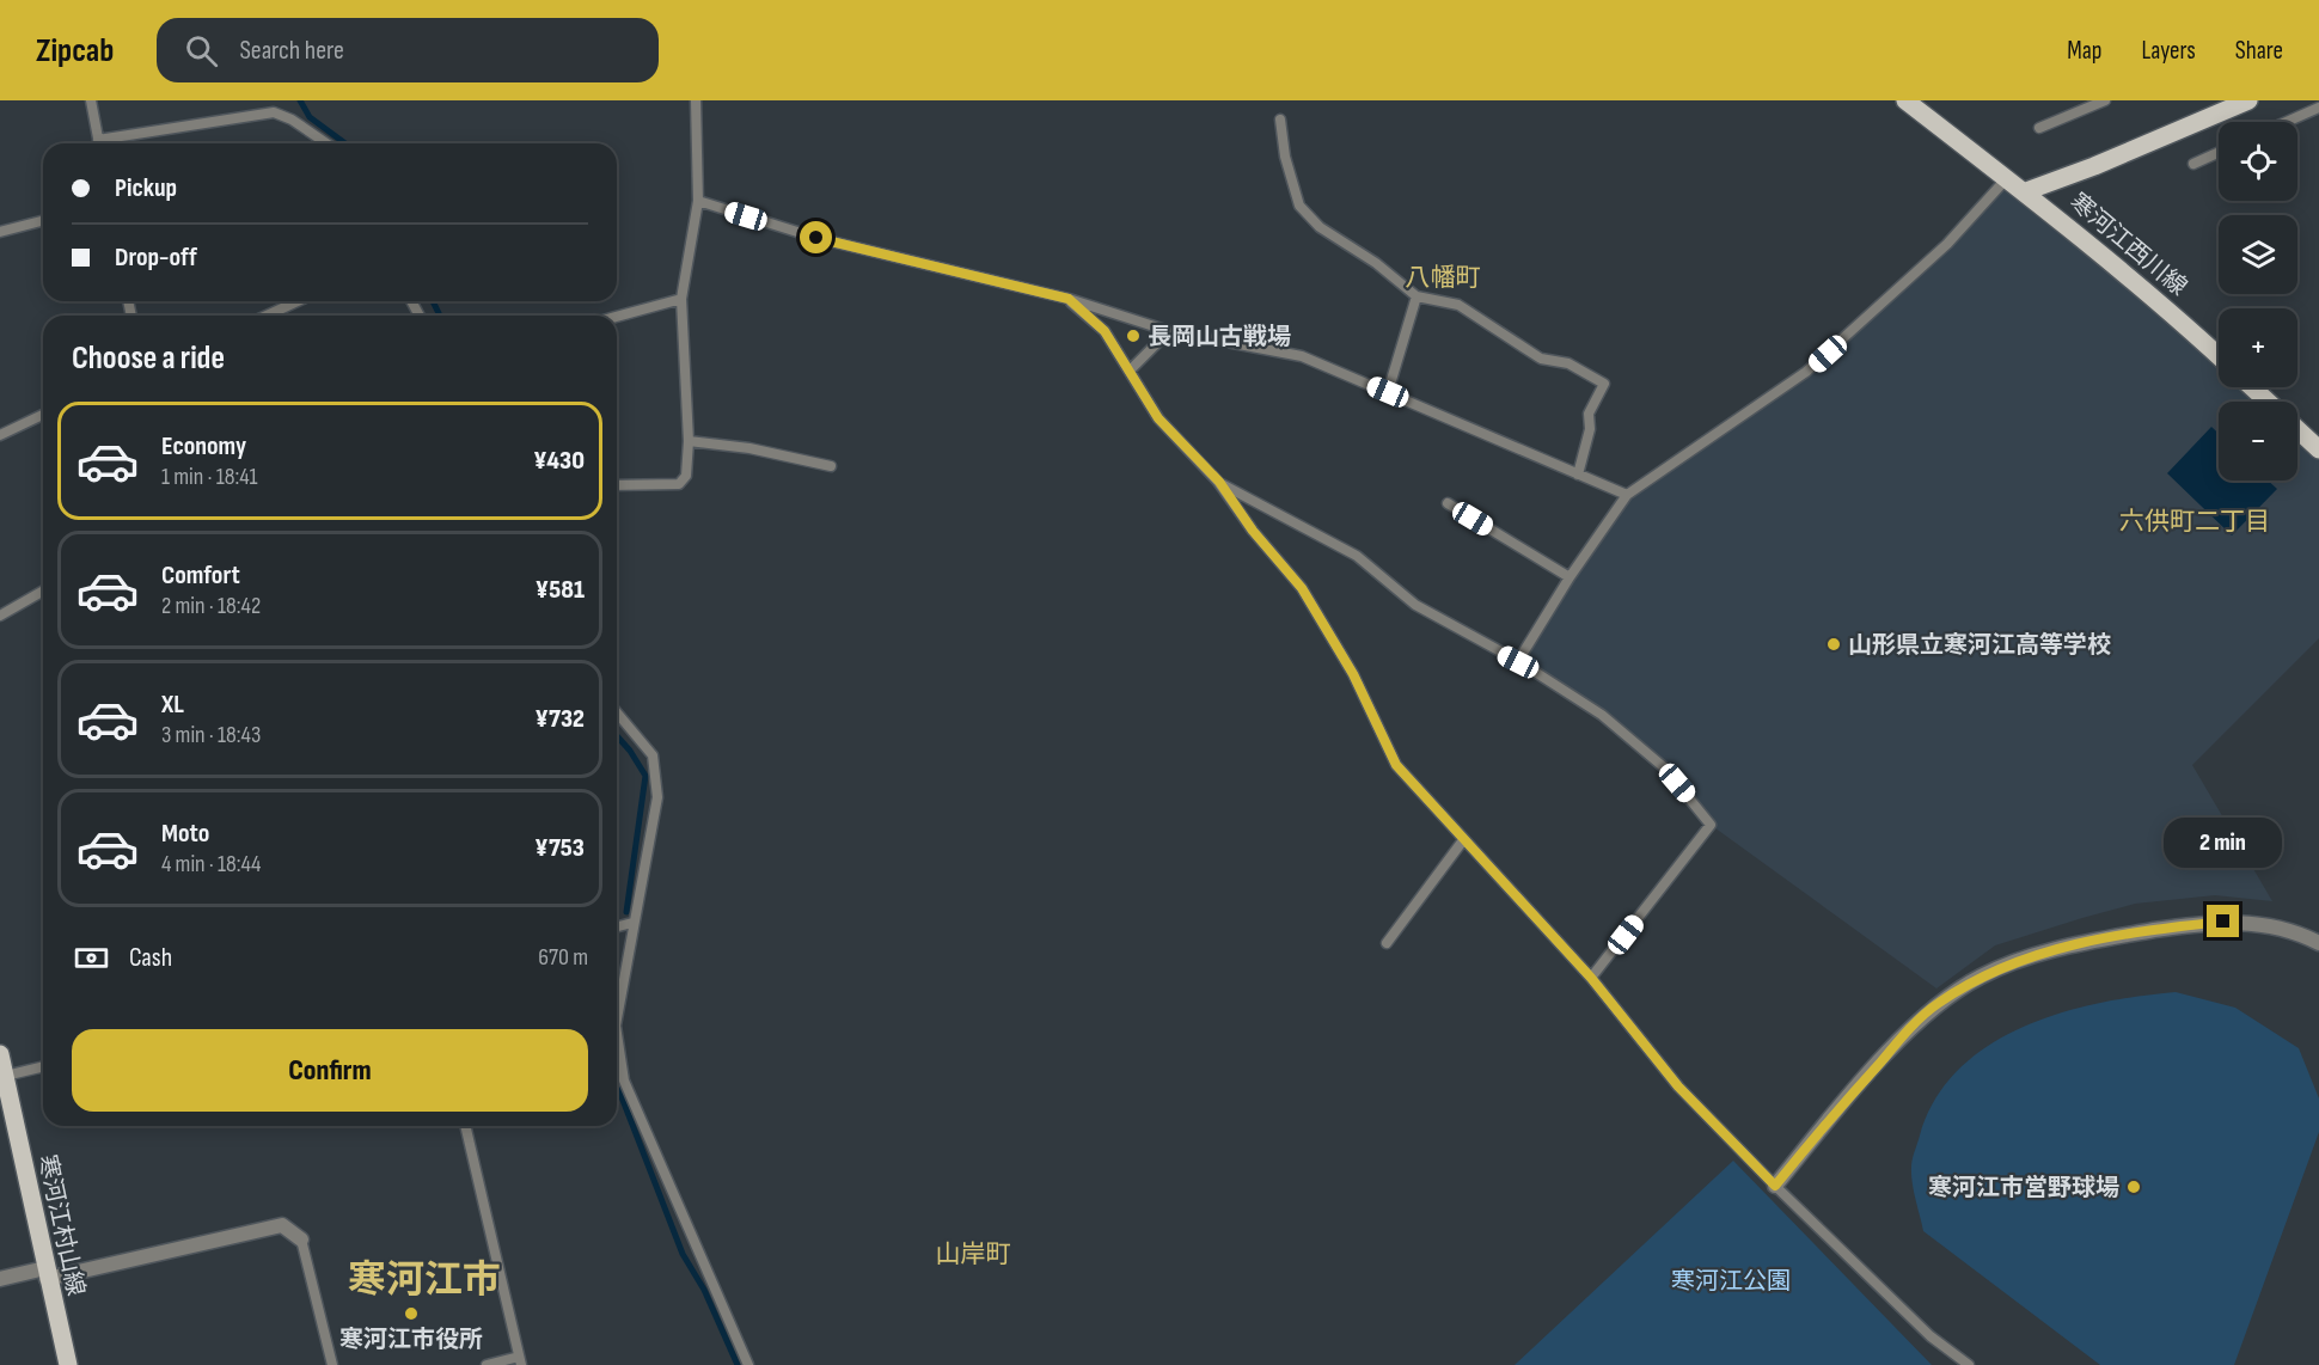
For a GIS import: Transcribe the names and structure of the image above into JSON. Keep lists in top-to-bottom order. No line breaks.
{"streets":{"main road":["寒河江西川線","寒河江村山線"]},"districts":["八幡町","六供町二丁目","山岸町","寒河江市"],"parks":["寒河江公園"],"places":["長岡山古戦場","山形県立寒河江高等学校","寒河江市営野球場","寒河江市役所"],"page":{"header":"Zipcab","search":"Search here","nav":["Map","Layers","Share"],"map_buttons":["+","−"],"banner":["Pickup","Drop-off"],"heading":"Choose a ride","list":[{"name":"Economy","note":"1 min · 18:41","value":"¥430"},{"name":"Comfort","note":"2 min · 18:42","value":"¥581"},{"name":"XL","note":"3 min · 18:43","value":"¥732"},{"name":"Moto","note":"4 min · 18:44","value":"¥753"}],"bubble":"2 min","pay":["Cash","670 m"],"buttons":"Confirm"}}
